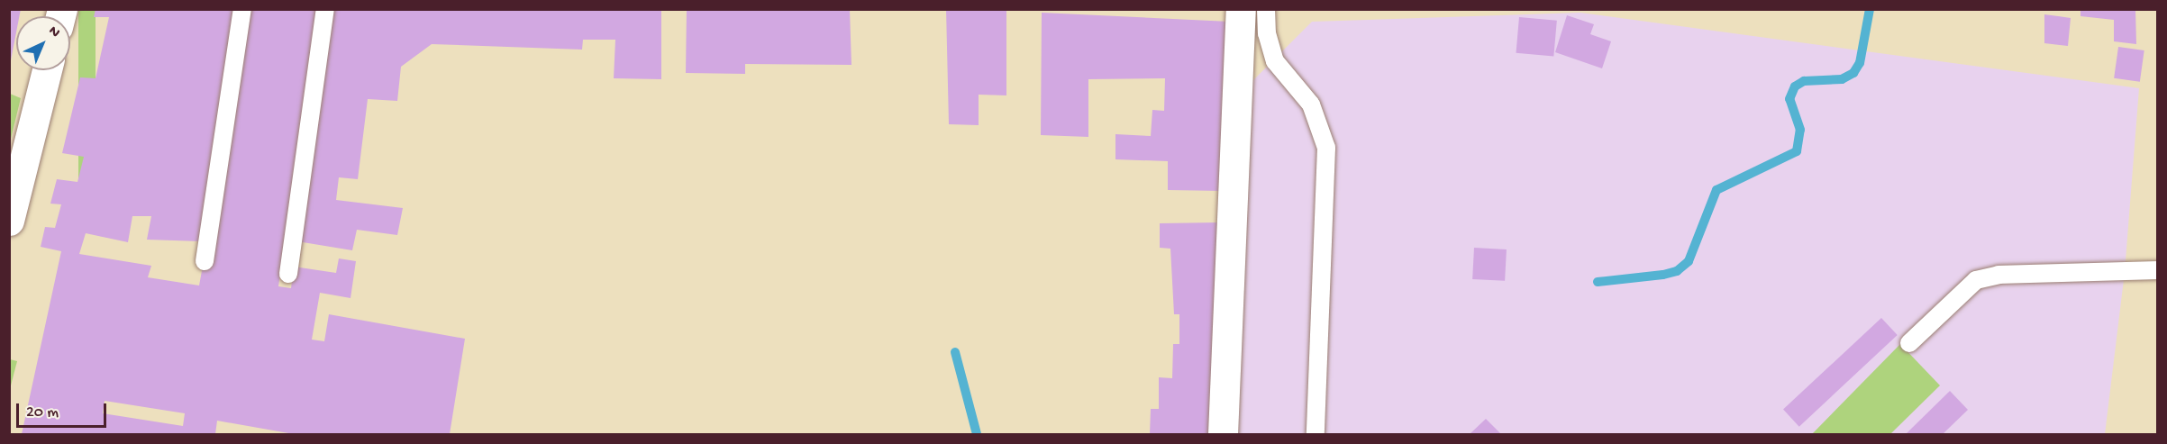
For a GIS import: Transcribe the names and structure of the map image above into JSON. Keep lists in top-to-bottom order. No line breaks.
{"scale_bar":"20 m","north":"top right"}
